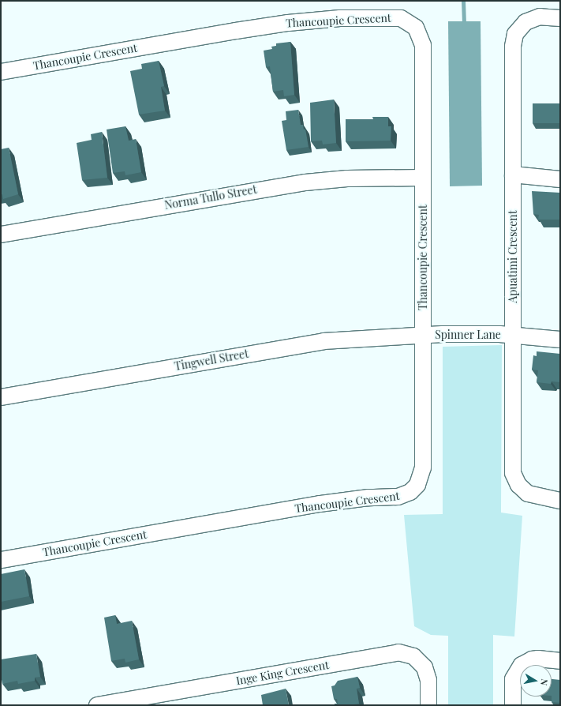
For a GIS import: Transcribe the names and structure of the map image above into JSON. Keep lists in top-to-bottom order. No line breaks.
{"streets":{"street":["Thancoupie Crescent","Norma Tullo Street","Apuatimi Crescent","Spinner Lane","Tingwell Street","Inge King Crescent"]},"crossings":[["Thancoupie Crescent","Norma Tullo Street"],["Thancoupie Crescent","Spinner Lane"],["Thancoupie Crescent","Tingwell Street"],["Apuatimi Crescent","Spinner Lane"],["Spinner Lane","Tingwell Street"]],"north":"right"}
